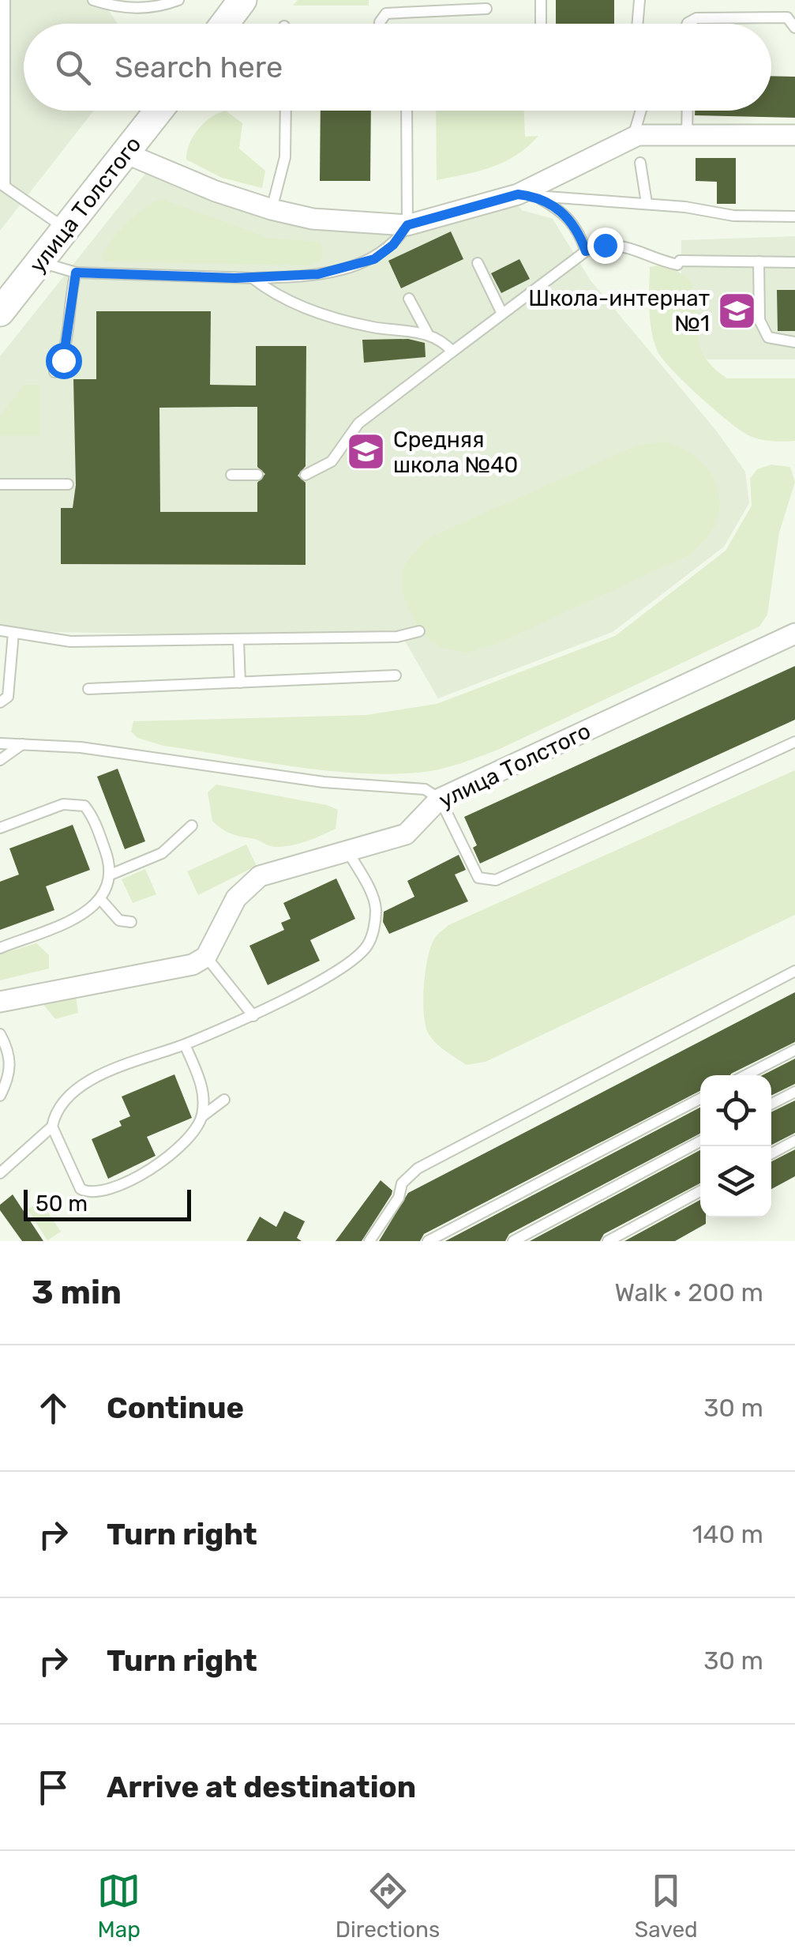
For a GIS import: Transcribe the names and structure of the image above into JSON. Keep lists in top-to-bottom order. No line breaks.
{"streets":{"main road":["улица Толстого"]},"places":{"school or university":["Школа-интернат №1","Средняя школа №40"]},"scale_bar":"50 m","page":{"search":"Search here","scale":"50 m","heading":["3 min","Walk · 200 m"],"list":[["Continue","30 m"],["Turn right","140 m"],["Turn right","30 m"],"Arrive at destination"],"nav":["Map","Directions","Saved"]}}
